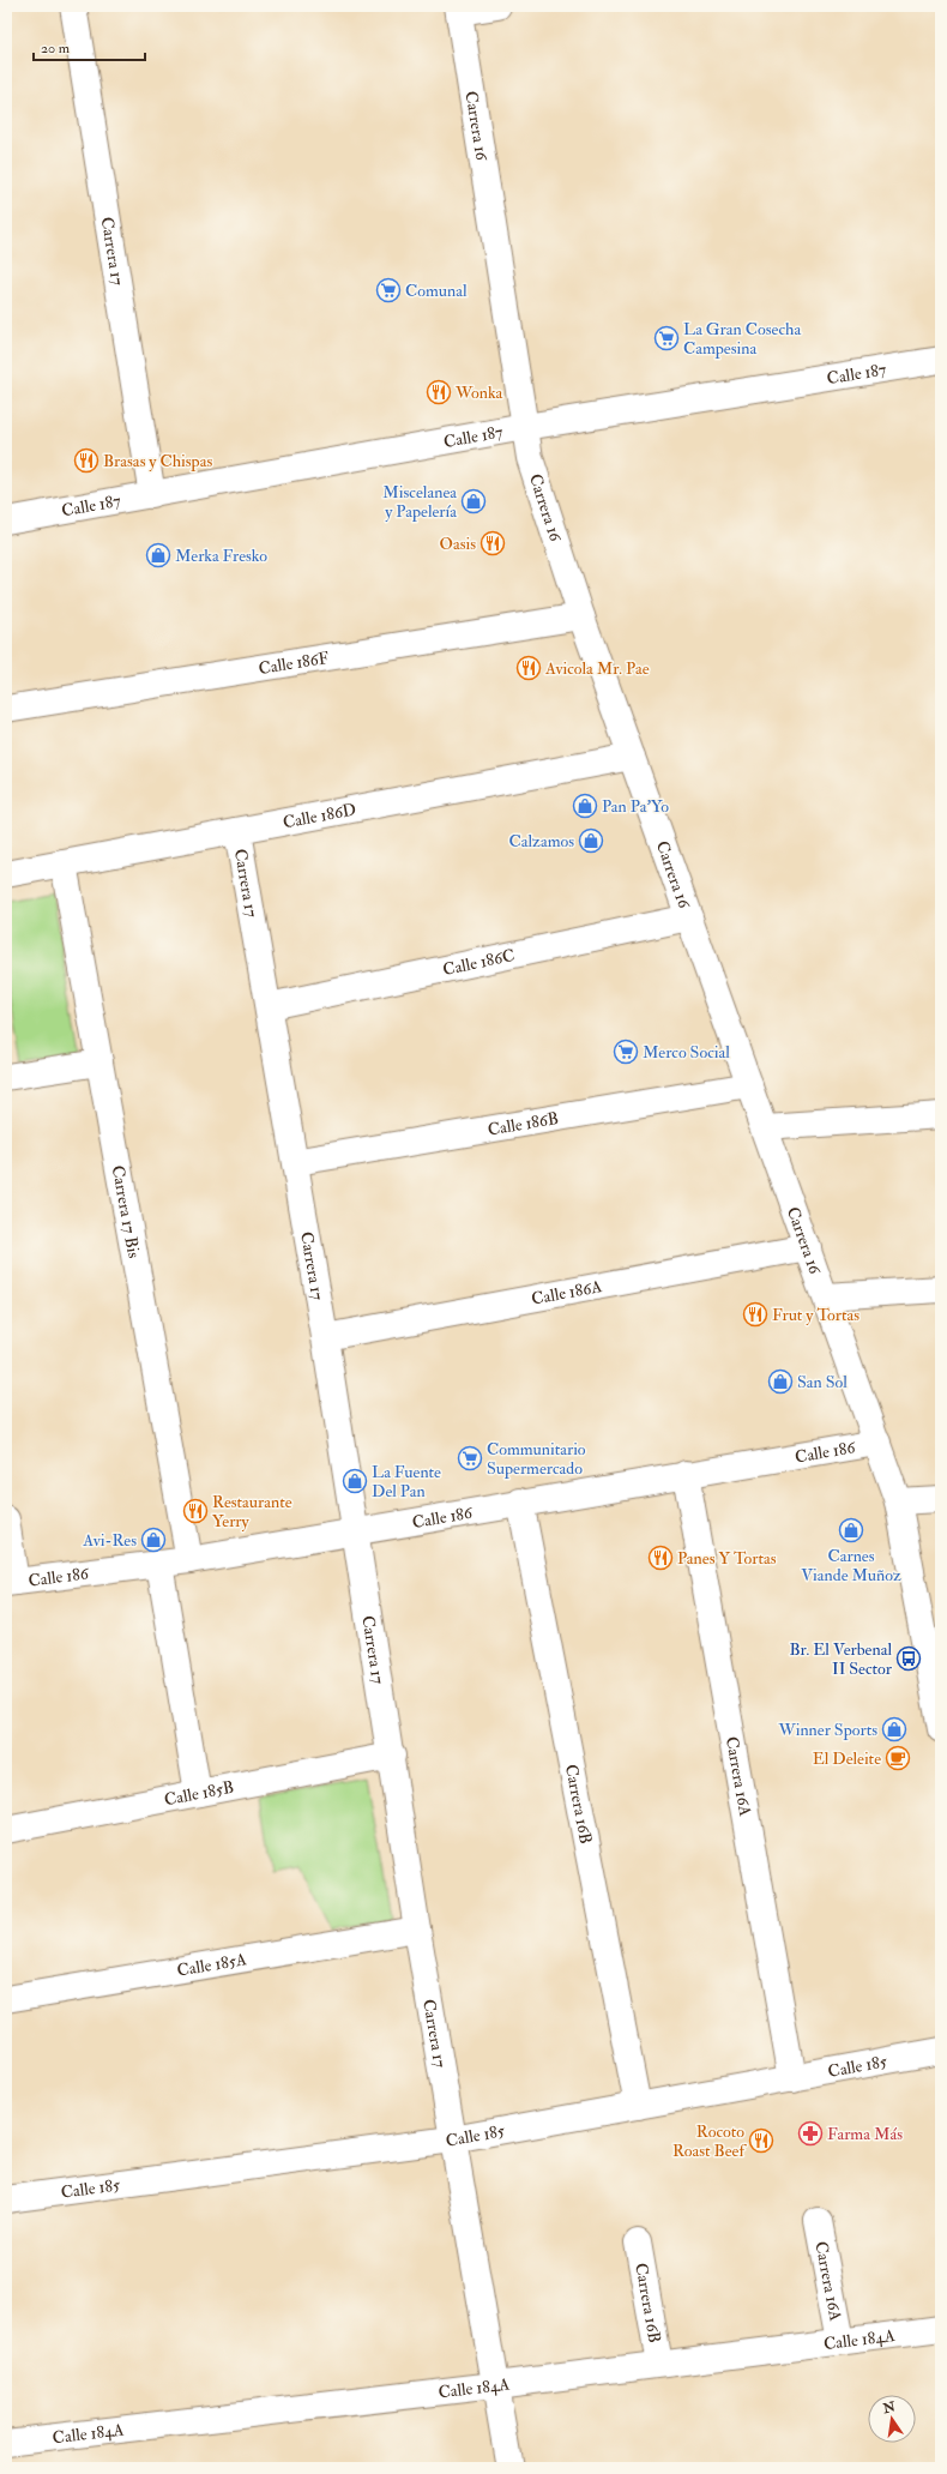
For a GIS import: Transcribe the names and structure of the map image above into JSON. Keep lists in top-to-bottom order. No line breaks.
{"streets":{"street":["Carrera 16","Carrera 17","Calle 187","Calle 186F","Calle 186D","Calle 186C","Calle 186B","Carrera 17 Bis","Calle 186A","Calle 186","Carrera 16A","Calle 185B","Carrera 16B","Calle 185A","Calle 185","Calle 184A"]},"crossings":[["Carrera 16","Calle 187"],["Carrera 16","Calle 186F"],["Carrera 16","Calle 186D"],["Carrera 16","Calle 186C"],["Carrera 16","Calle 186B"],["Carrera 16","Calle 186A"],["Carrera 16","Calle 186"],["Carrera 17","Calle 187"],["Carrera 17","Calle 186D"],["Carrera 17","Calle 186C"],["Carrera 17","Calle 186B"],["Carrera 17","Calle 186A"],["Carrera 17","Calle 186"],["Carrera 17","Calle 185B"],["Carrera 17","Calle 185A"],["Carrera 17","Calle 185"],["Carrera 17","Calle 184A"],["Calle 186D","Carrera 17 Bis"],["Carrera 17 Bis","Calle 186"],["Calle 186","Carrera 16A"],["Calle 186","Carrera 16B"],["Carrera 16A","Calle 185"],["Carrera 16A","Calle 184A"],["Carrera 16B","Calle 185"],["Carrera 16B","Calle 184A"]],"places":{"supermarket":["Comunal","La Gran Cosecha Campesina","Merco Social","Communitario Supermercado"],"restaurant":["Wonka","Brasas y Chispas","Oasis","Avicola Mr. Pae","Frut y Tortas","Restaurante Yerry","Panes Y Tortas","Rocoto Roast Beef"],"shop":["Miscelanea y Papelería","Merka Fresko","Pan Pa'Yo","Calzamos","San Sol","La Fuente Del Pan","Carnes Viande Muñoz","Avi-Res","Winner Sports"],"bus stop":["Br. El Verbenal II Sector"],"cafe":["El Deleite"],"pharmacy":["Farma Más"]},"scale_bar":"20 m","north":"top"}
